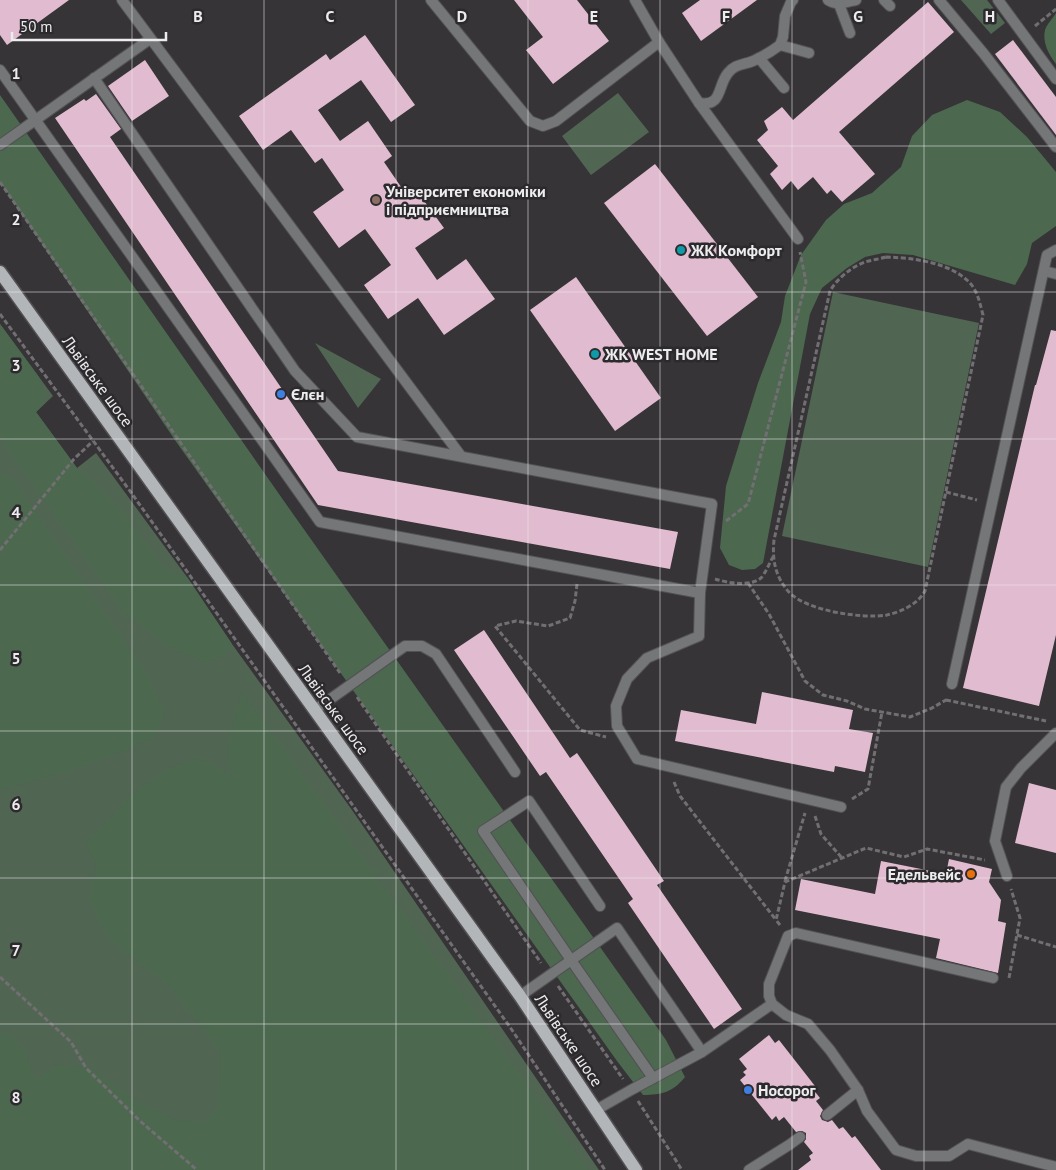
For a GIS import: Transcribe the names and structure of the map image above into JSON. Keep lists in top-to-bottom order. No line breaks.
{"streets":{"main road":["Львівське шосе"]},"places":["Університет економіки і підприємництва","ЖК Комфорт","ЖК WEST HOME","Єлєн","Едельвейс","Носорог"],"scale_bar":"50 m","grid":{"columns":["B","C","D","E","F","G","H"],"rows":["1","2","3","4","5","6","7","8"]}}
